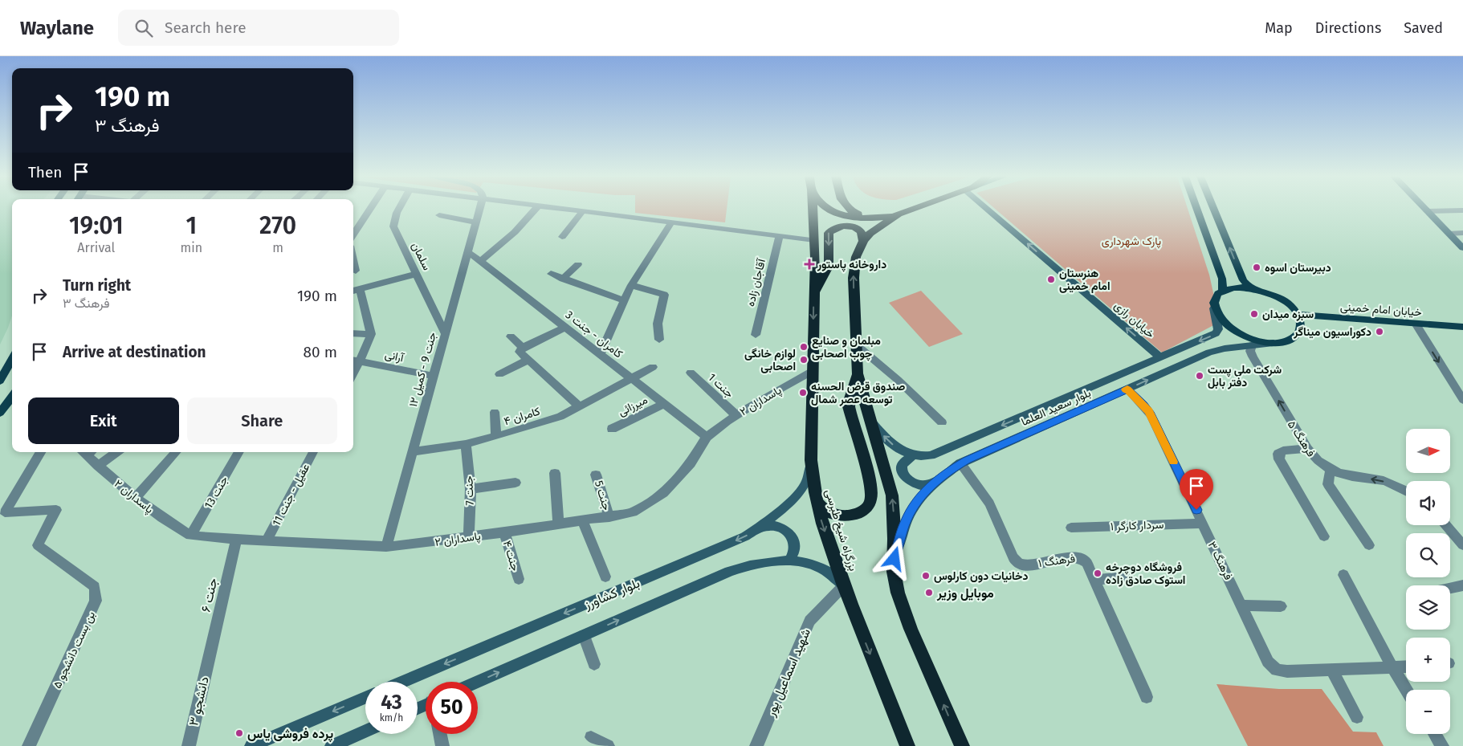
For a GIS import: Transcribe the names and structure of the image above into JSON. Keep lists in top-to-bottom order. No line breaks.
{"streets":{"highway":["بزرگراه شیخ طبرسی"],"main road":["خیابان امام خمینی","خیابان رازی","بلوار سعید العلما","بلوار کشاورز"],"street":["سلمان","آقاجان زاده","کامران - جنت 3","آرانی","جنت 9 - کمیل ۱۲","جنت 1","پاسداران ۲","میرزائی","کامران ۴","فرهنگ ۵","جنت 7","جنت 13","عقیل - جنت 11","جنت 5","سردار کارگر ۱","جنت ۴","فرهنگ ۱","فرهنگ ۳","جنت ۶","بن بست دانشجو ۵","شهید اسماعیل پور","دانشجو ۳"]},"crossings":[["سلمان","جنت 9 - کمیل ۱۲"],["خیابان رازی","بلوار سعید العلما"],["کامران - جنت 3","جنت 9 - کمیل ۱۲"],["کامران - جنت 3","پاسداران ۲"],["کامران - جنت 3","میرزائی"],["کامران - جنت 3","کامران ۴"],["آرانی","جنت 9 - کمیل ۱۲"],["جنت 9 - کمیل ۱۲","پاسداران ۲"],["جنت 9 - کمیل ۱۲","کامران ۴"],["جنت 1","پاسداران ۲"],["پاسداران ۲","جنت 7"],["پاسداران ۲","جنت 13"],["پاسداران ۲","عقیل - جنت 11"],["پاسداران ۲","جنت 5"],["پاسداران ۲","بزرگراه شیخ طبرسی"],["پاسداران ۲","جنت ۴"],["پاسداران ۲","جنت ۶"],["بلوار سعید العلما","فرهنگ ۵"],["بلوار سعید العلما","فرهنگ ۱"],["بلوار سعید العلما","فرهنگ ۳"],["کامران ۴","جنت 7"],["سردار کارگر ۱","فرهنگ ۳"],["بزرگراه شیخ طبرسی","بلوار کشاورز"],["بزرگراه شیخ طبرسی","شهید اسماعیل پور"],["جنت ۶","دانشجو ۳"]],"one_way":["خیابان رازی"],"parks":["پارک شهرداری"],"places":{"health":["داروخانه پاستور"],"other":["دبیرستان اسوه","هنرستان امام خمینی","سبزه میدان","دکوراسیون میناگر","مبلمان و صنایع چوب اصحابی","لوازم خانگی اصحابی","شرکت ملی پست دفتر بابل","صندوق قرض الحسنه توسعه عصر شمال","فروشگاه دوچرخه استوک صادق زاده","دخانیات دون کارلوس","موبایل وزیر","پرده فروشی یاس"]},"north":"right","page":{"header":"Waylane","search":"Search here","nav":["Map","Directions","Saved"],"turn":["190 m","فرهنگ ۳"],"then":"Then","eta":["19:01","Arrival","1","min","270","m"],"list":[{"name":"Turn right","note":"فرهنگ ۳","value":"190 m"},{"name":"Arrive at destination","value":"80 m"}],"buttons":["Exit","Share"],"map_buttons":["+","−"],"speed":"43 km/h","limit":"50"}}
